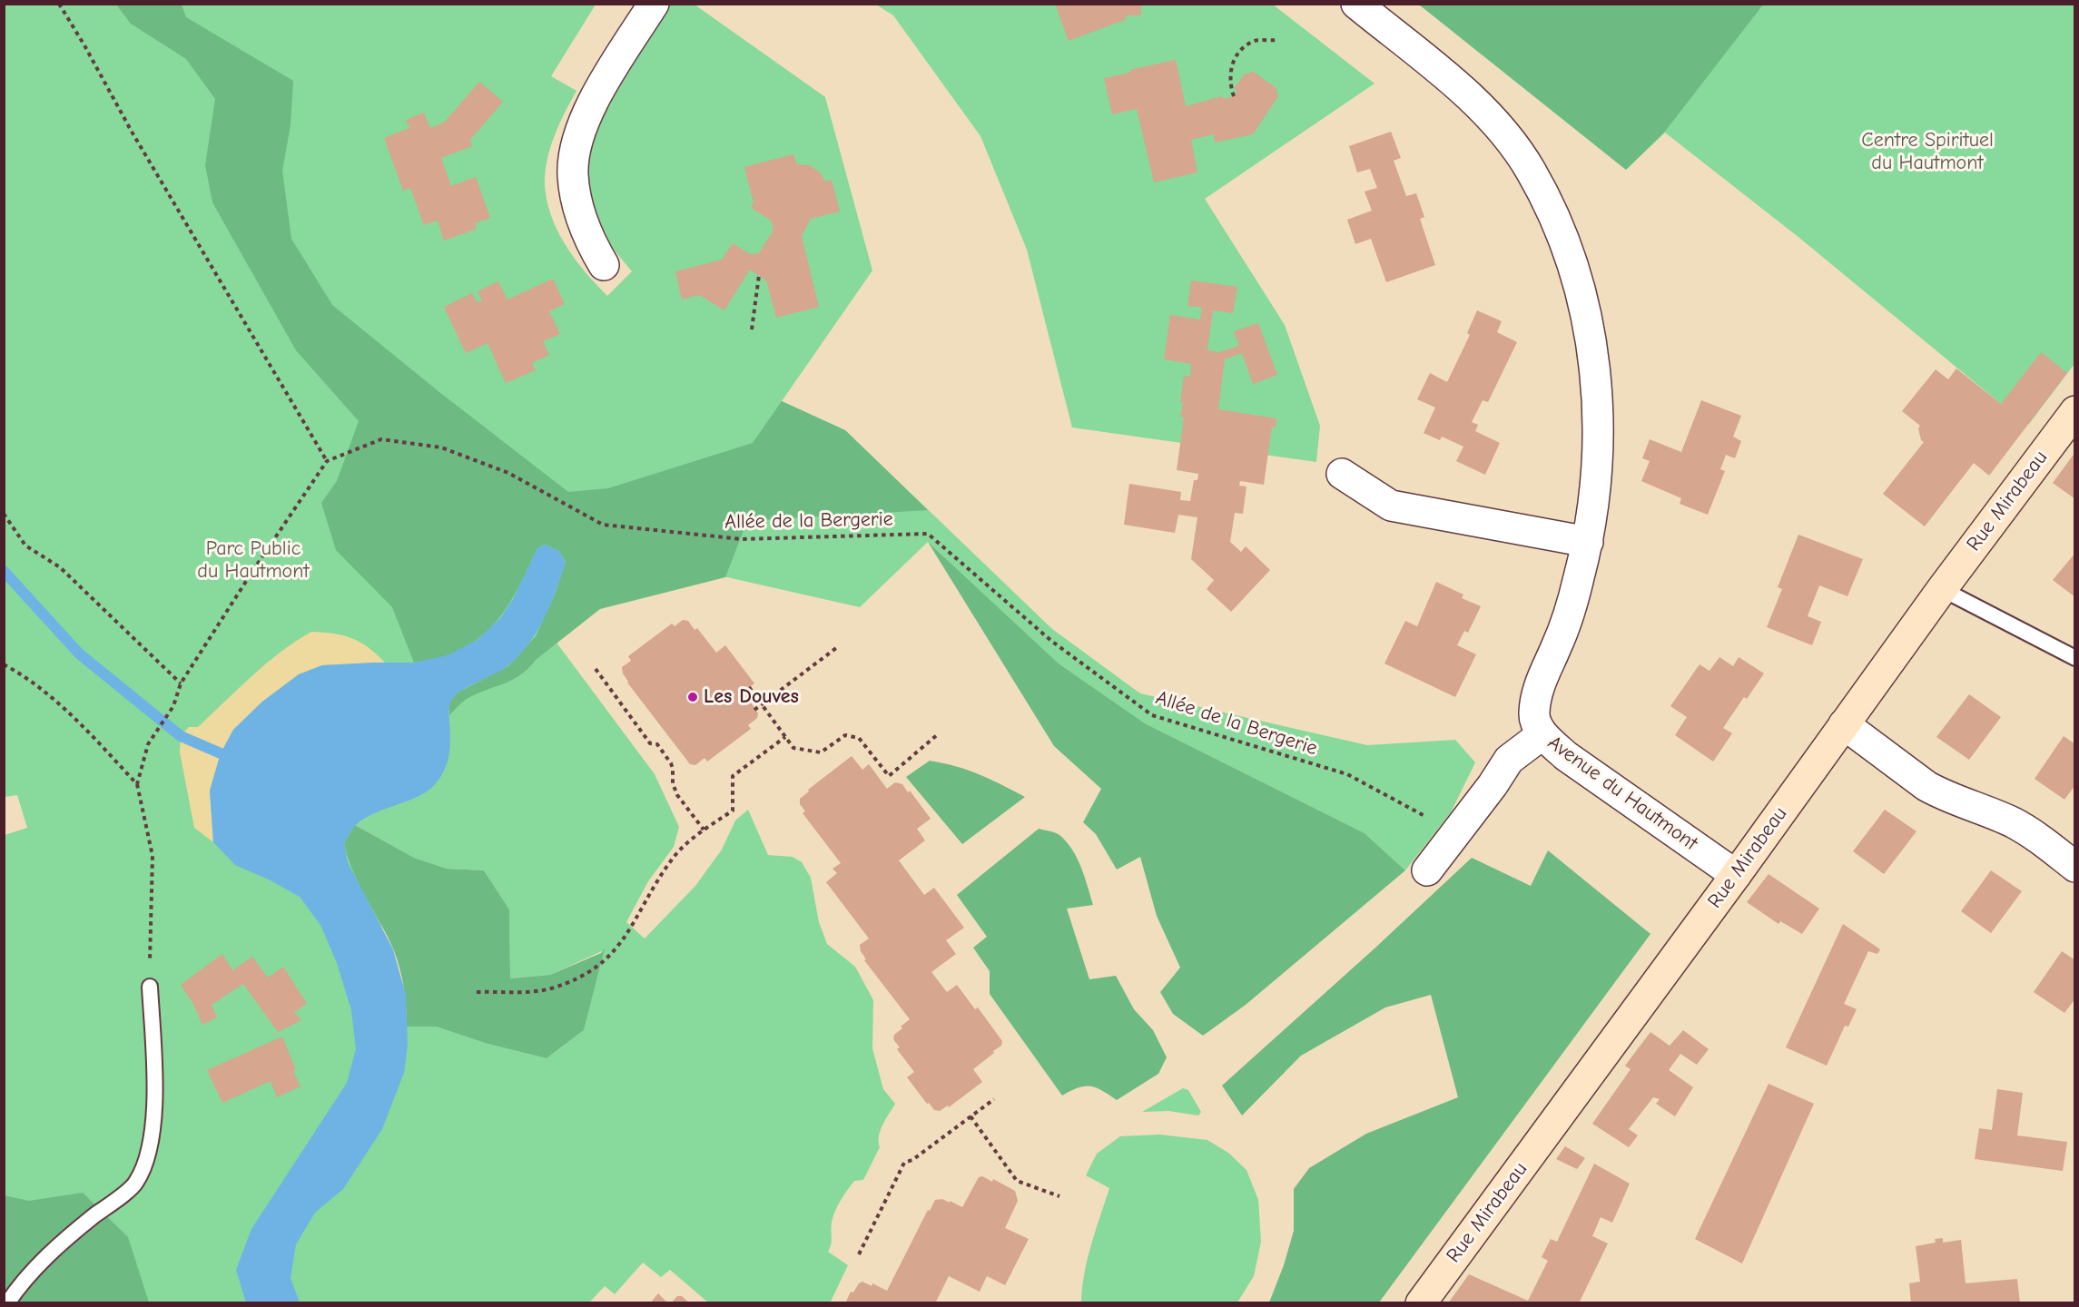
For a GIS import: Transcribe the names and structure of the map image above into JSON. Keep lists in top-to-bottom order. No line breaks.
{"streets":{"main road":["Rue Mirabeau"],"street":["Avenue du Hautmont"],"path":["Allée de la Bergerie"]},"crossings":[["Rue Mirabeau","Avenue du Hautmont"]],"parks":["Centre Spirituel du Hautmont","Parc Public du Hautmont"],"places":["Les Douves"]}
